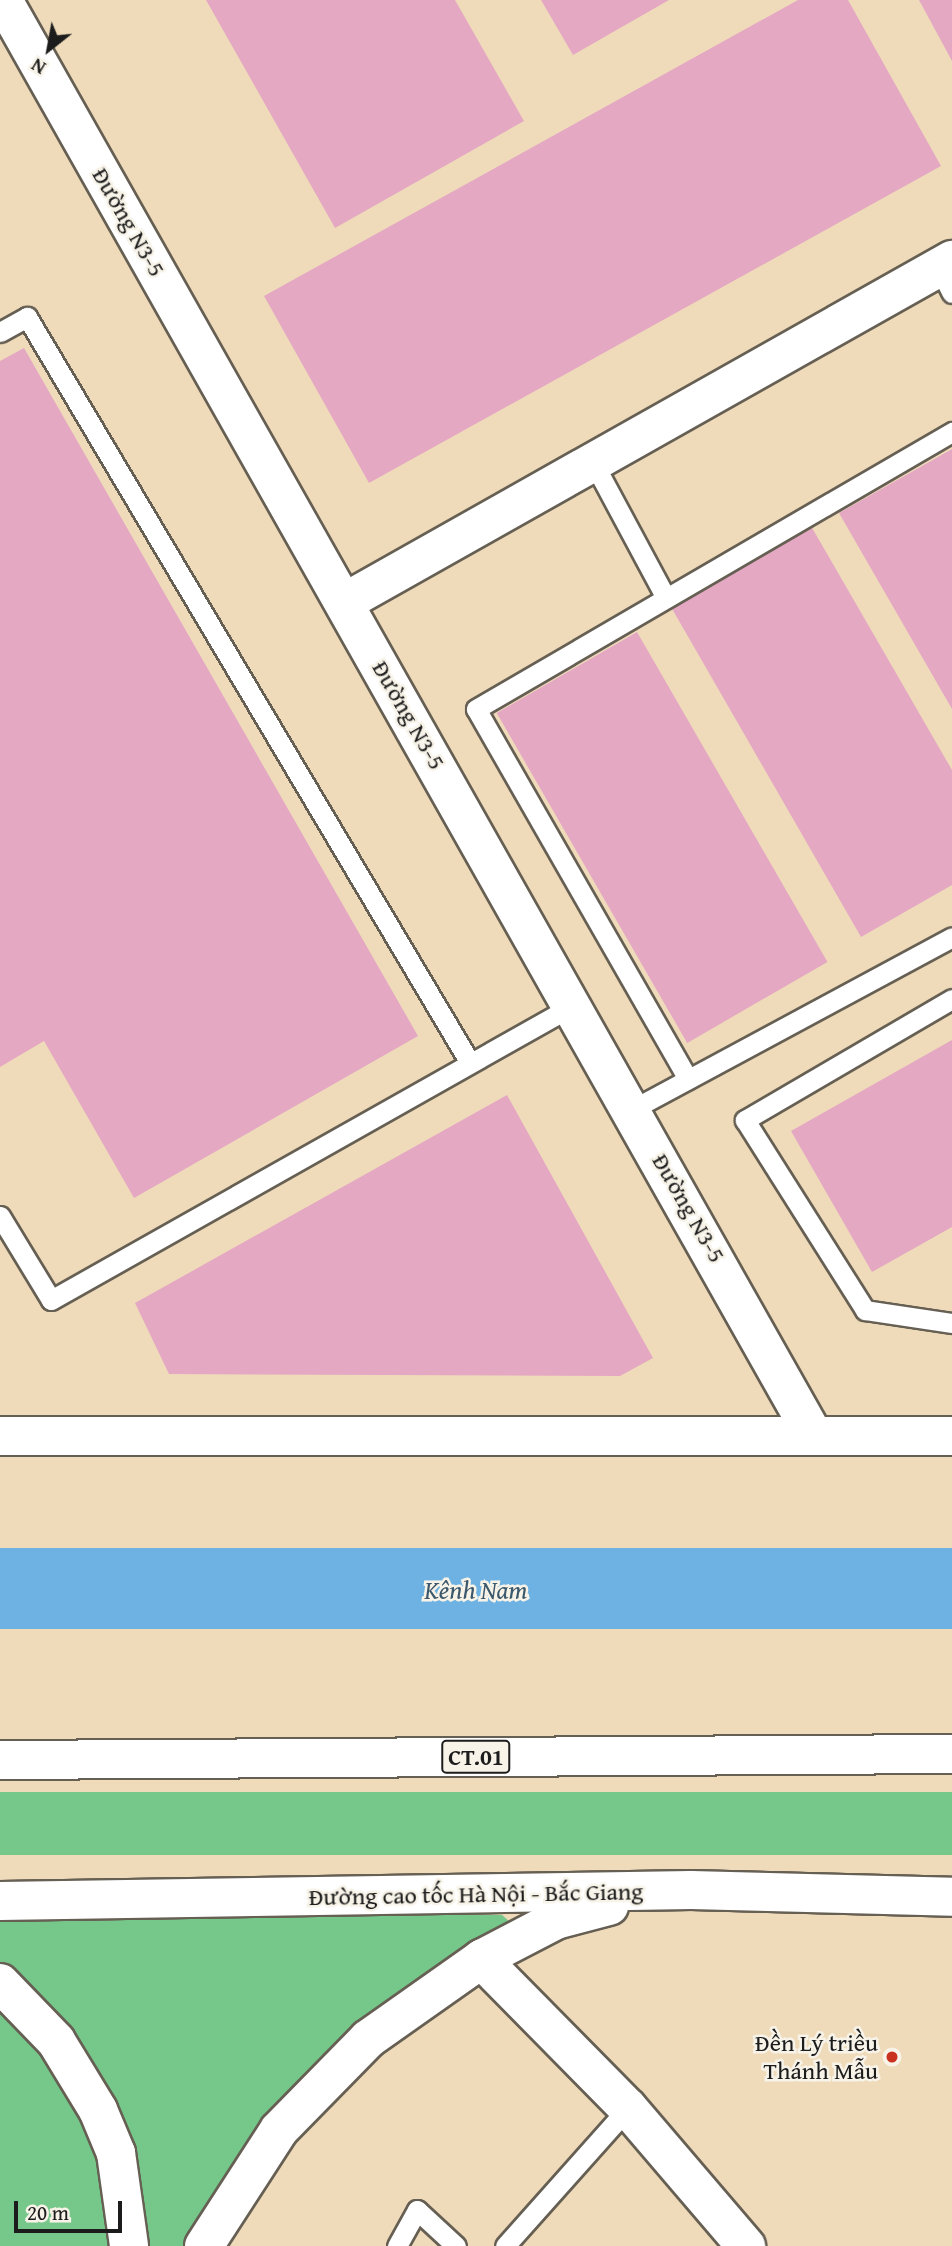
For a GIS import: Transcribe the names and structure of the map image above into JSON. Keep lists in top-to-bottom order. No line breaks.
{"streets":{"main road":["Đường N3-5","CT.01","Đường cao tốc Hà Nội - Bắc Giang"]},"water":["Kênh Nam"],"places":["Đền Lý triều Thánh Mẫu"],"scale_bar":"20 m","north":"bottom left"}
